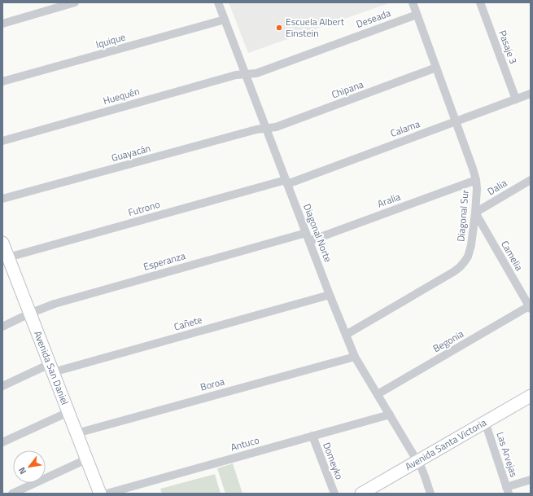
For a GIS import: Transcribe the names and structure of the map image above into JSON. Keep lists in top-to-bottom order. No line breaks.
{"streets":{"street":["Deseada","Iquique","Pasaje 3","Chipana","Huequén","Calama","Guayacán","Dalia","Aralia","Futrono","Diagonal Sur","Diagonal Norte","Camelia","Esperanza","Cañete","Begonia","Avenida San Daniel","Boroa","Antuco","Avenida Santa Victoria","Las Arvejas","Domeyko"]},"crossings":[["Deseada","Huequén"],["Deseada","Diagonal Sur"],["Deseada","Diagonal Norte"],["Iquique","Diagonal Norte"],["Pasaje 3","Calama"],["Chipana","Guayacán"],["Chipana","Diagonal Sur"],["Chipana","Diagonal Norte"],["Huequén","Diagonal Norte"],["Calama","Futrono"],["Calama","Diagonal Sur"],["Calama","Diagonal Norte"],["Guayacán","Diagonal Norte"],["Dalia","Diagonal Sur"],["Dalia","Camelia"],["Aralia","Diagonal Sur"],["Aralia","Diagonal Norte"],["Futrono","Diagonal Norte"],["Futrono","Avenida San Daniel"],["Diagonal Sur","Diagonal Norte"],["Diagonal Sur","Camelia"],["Diagonal Norte","Esperanza"],["Diagonal Norte","Cañete"],["Diagonal Norte","Begonia"],["Diagonal Norte","Boroa"],["Diagonal Norte","Antuco"],["Diagonal Norte","Avenida Santa Victoria"],["Camelia","Begonia"],["Esperanza","Avenida San Daniel"],["Cañete","Avenida San Daniel"],["Avenida San Daniel","Boroa"],["Antuco","Domeyko"],["Avenida Santa Victoria","Las Arvejas"]],"places":["Escuela Albert Einstein"],"north":"bottom left"}
